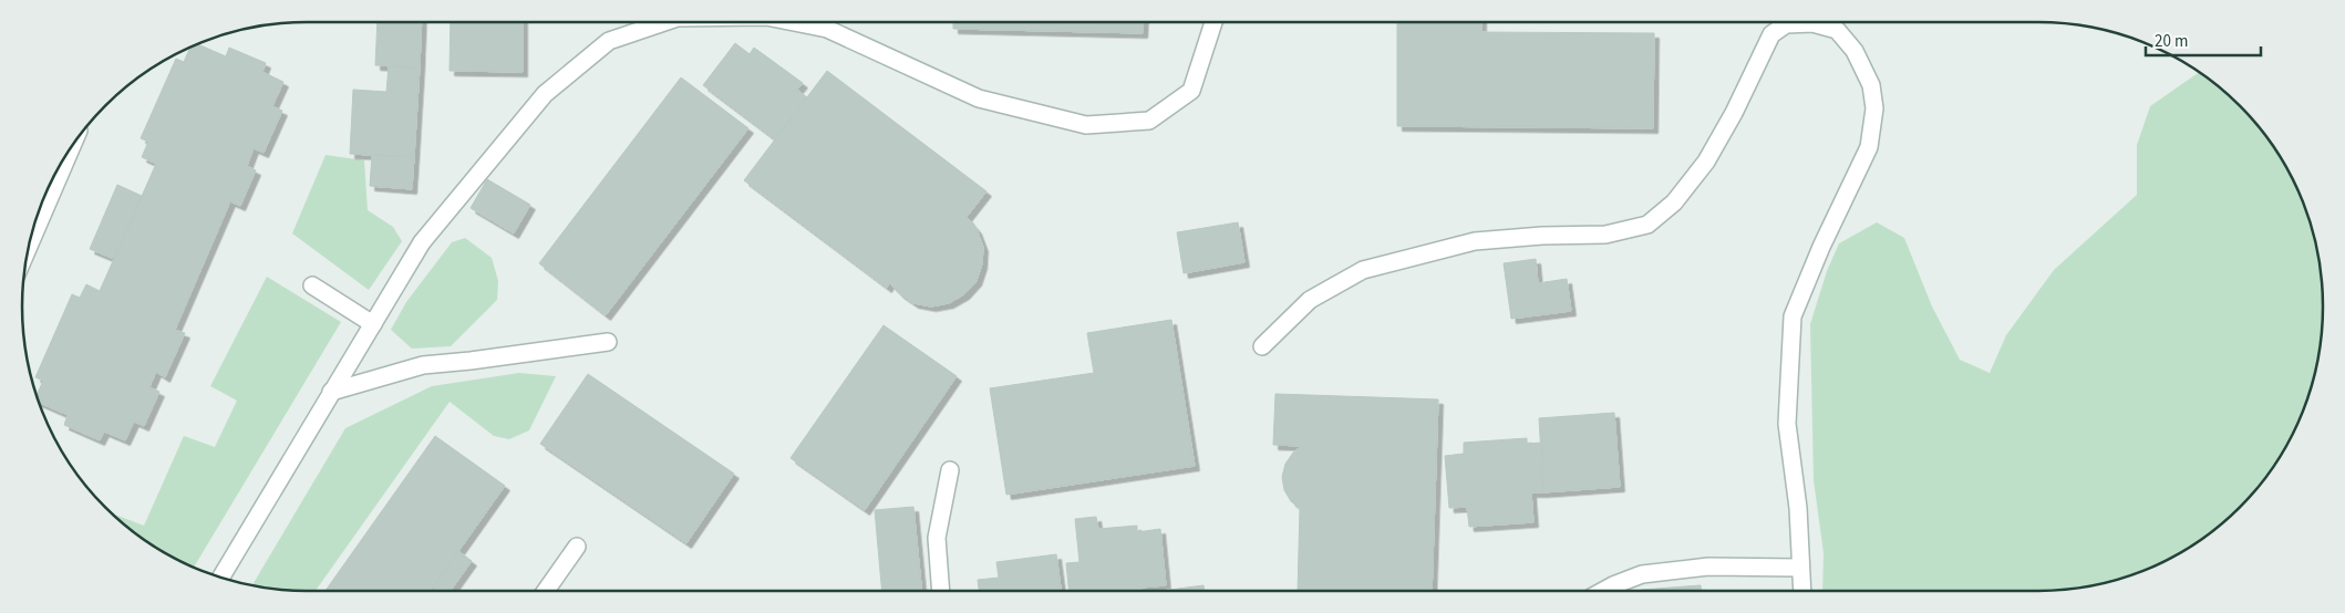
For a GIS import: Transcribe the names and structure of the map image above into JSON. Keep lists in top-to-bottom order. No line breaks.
{"scale_bar":"20 m"}
